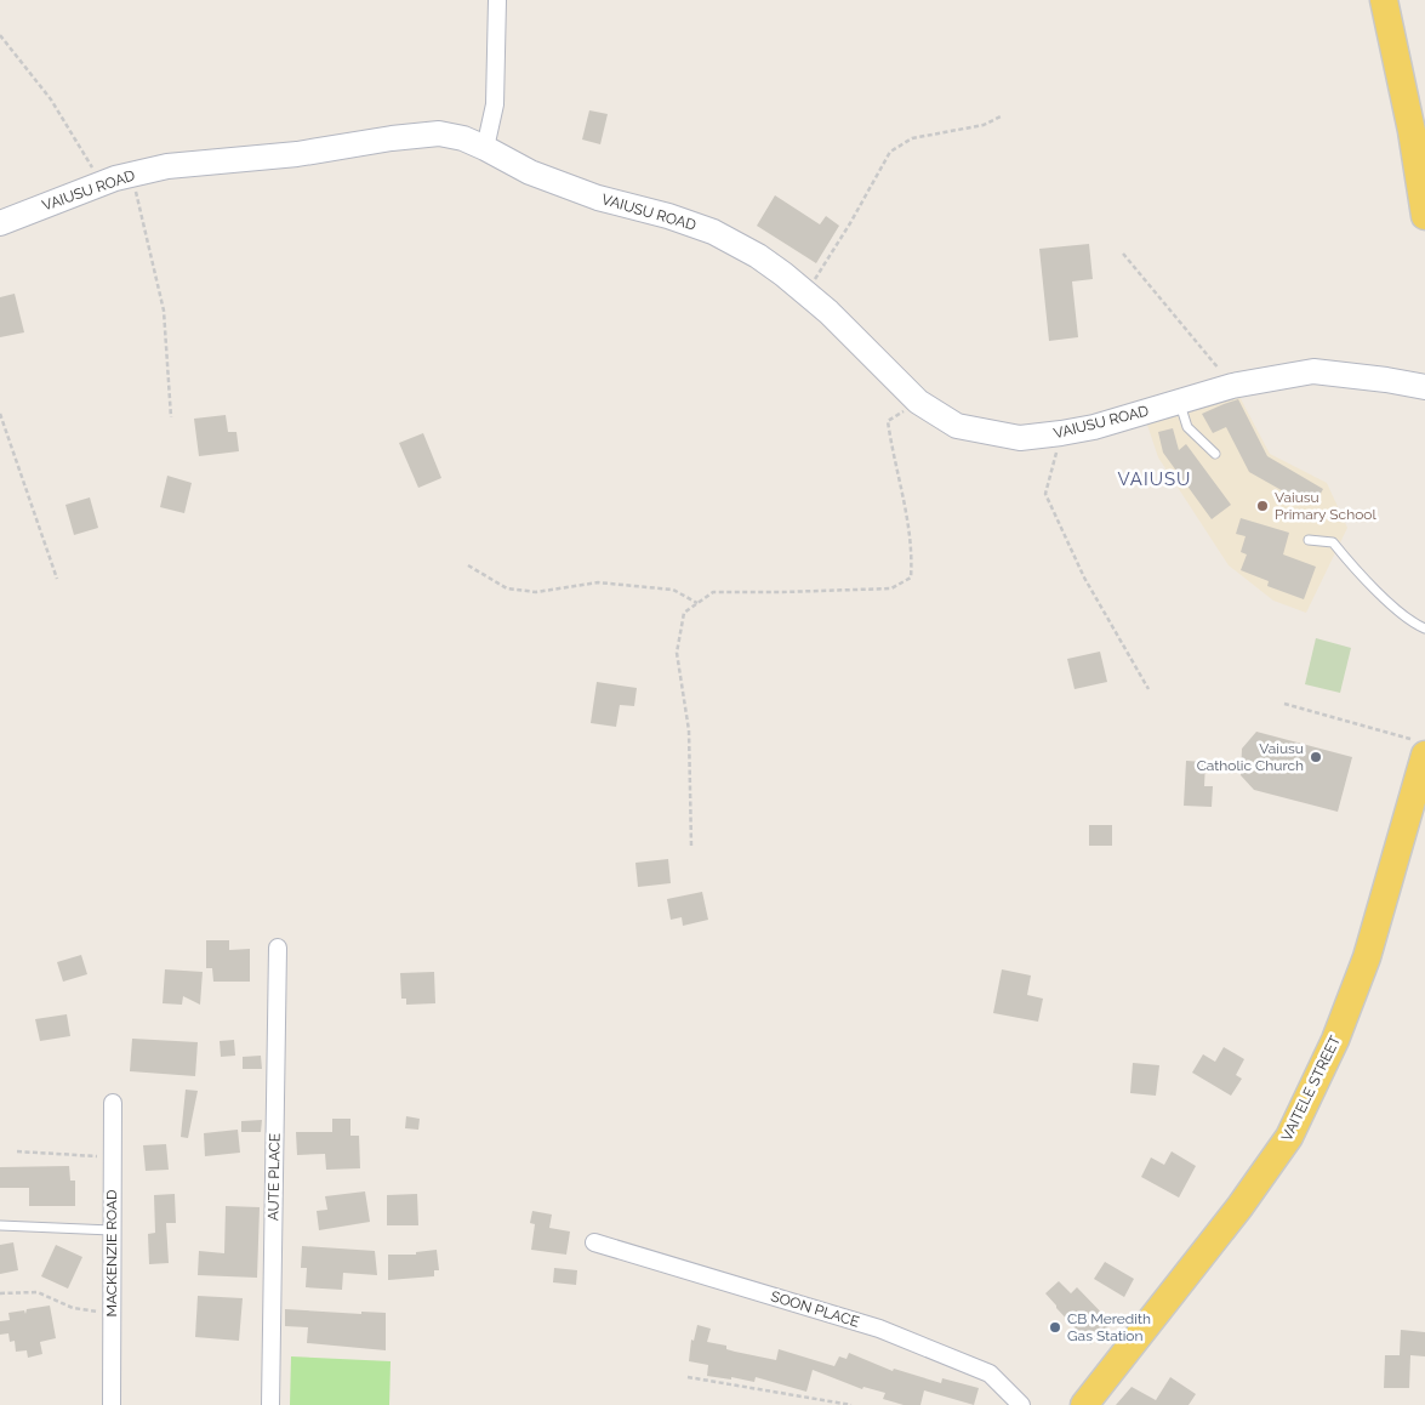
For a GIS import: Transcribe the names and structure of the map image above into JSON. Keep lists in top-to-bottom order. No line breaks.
{"streets":{"main road":["VAITELE STREET"],"street":["VAIUSU ROAD","AUTE PLACE","MACKENZIE ROAD","SOON PLACE"]},"districts":["VAIUSU"],"places":["Vaiusu Primary School","Vaiusu Catholic Church","CB Meredith Gas Station"]}
